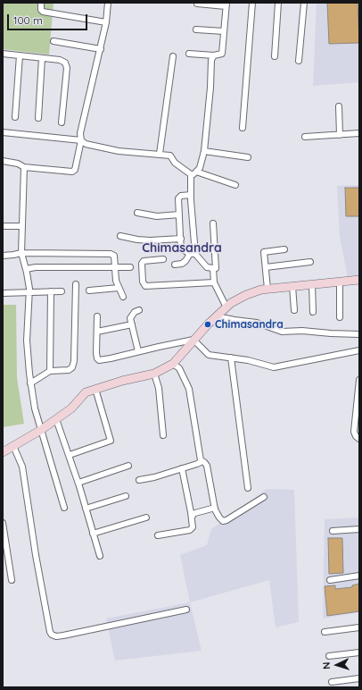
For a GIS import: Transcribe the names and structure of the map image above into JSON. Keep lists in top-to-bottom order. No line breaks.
{"districts":["Chimasandra"],"places":["Chimasandra"],"scale_bar":"100 m","north":"left"}
